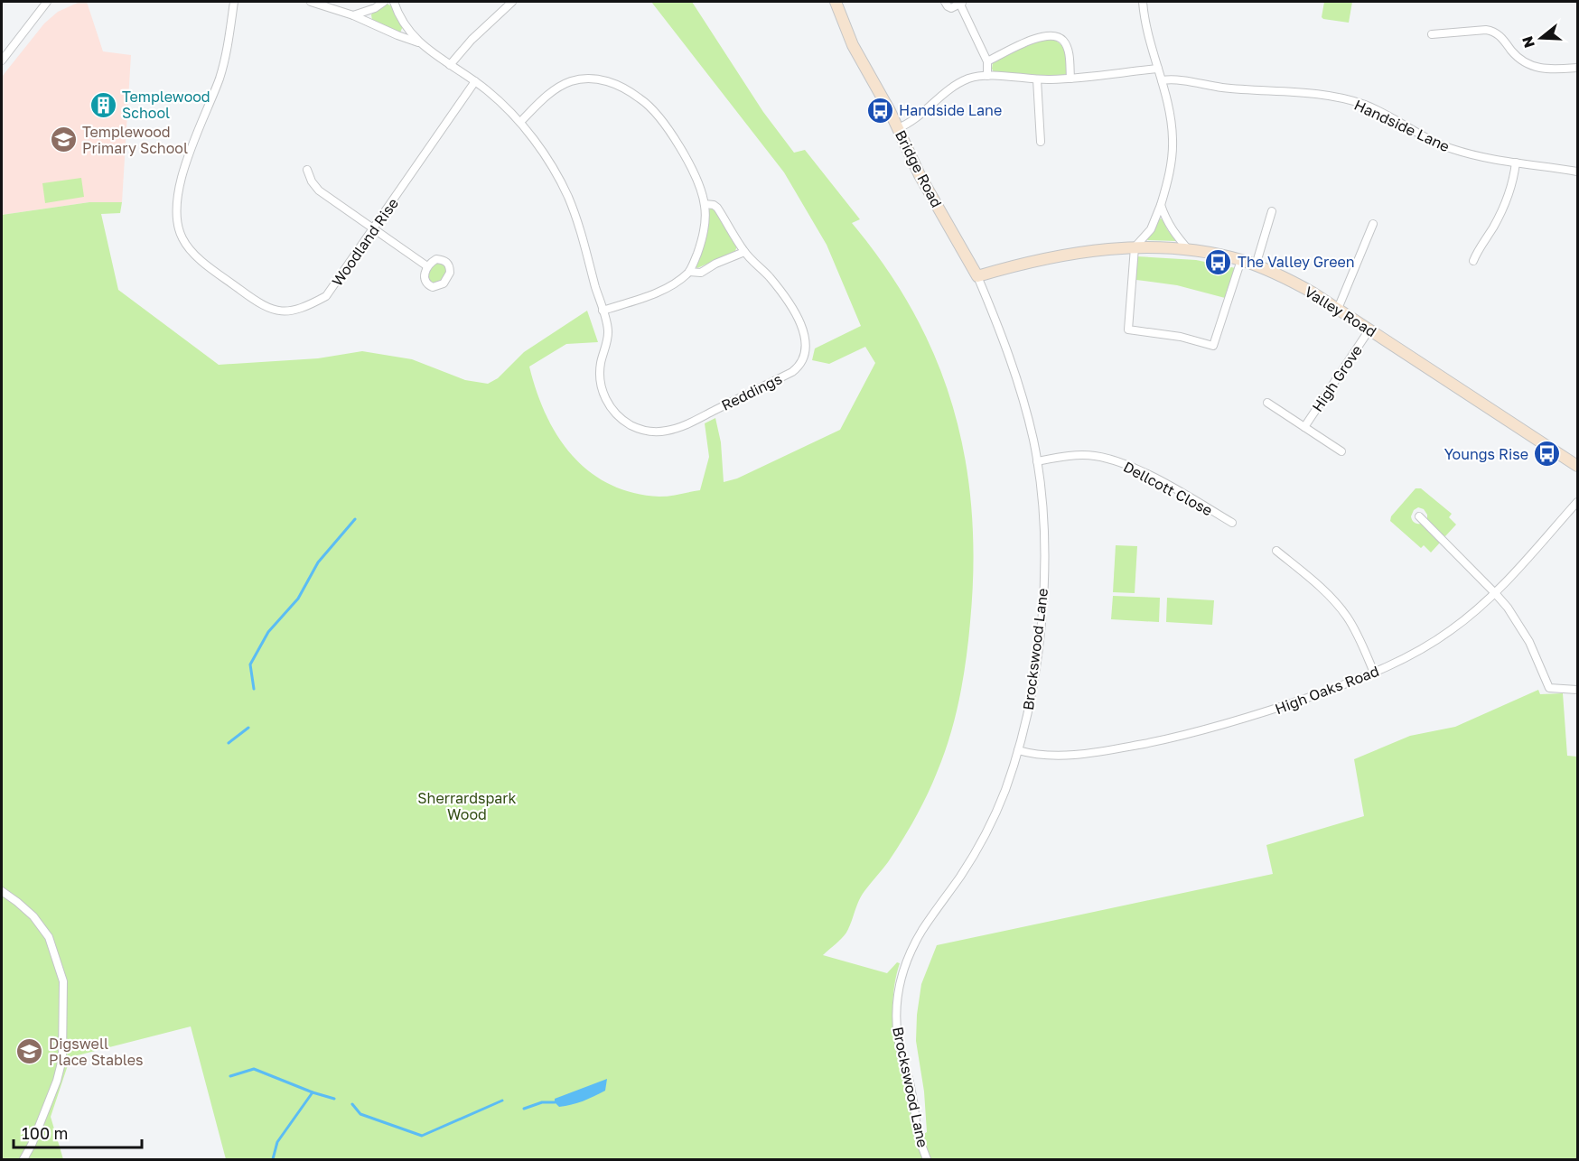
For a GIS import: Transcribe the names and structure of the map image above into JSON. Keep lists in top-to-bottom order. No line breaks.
{"streets":{"main road":["Bridge Road","Valley Road"],"street":["Handside Lane","Woodland Rise","High Grove","Reddings","Dellcott Close","Brockswood Lane","High Oaks Road"]},"crossings":[["Bridge Road","Valley Road"],["Bridge Road","Brockswood Lane"],["Woodland Rise","Reddings"],["Valley Road","High Grove"],["Valley Road","Brockswood Lane"],["Dellcott Close","Brockswood Lane"],["Brockswood Lane","High Oaks Road"]],"parks":["Sherrardspark Wood"],"places":{"building":["Templewood School"],"bus stop":["Handside Lane","The Valley Green","Youngs Rise"],"school or university":["Templewood Primary School","Digswell Place Stables"]},"scale_bar":"100 m","north":"left"}
